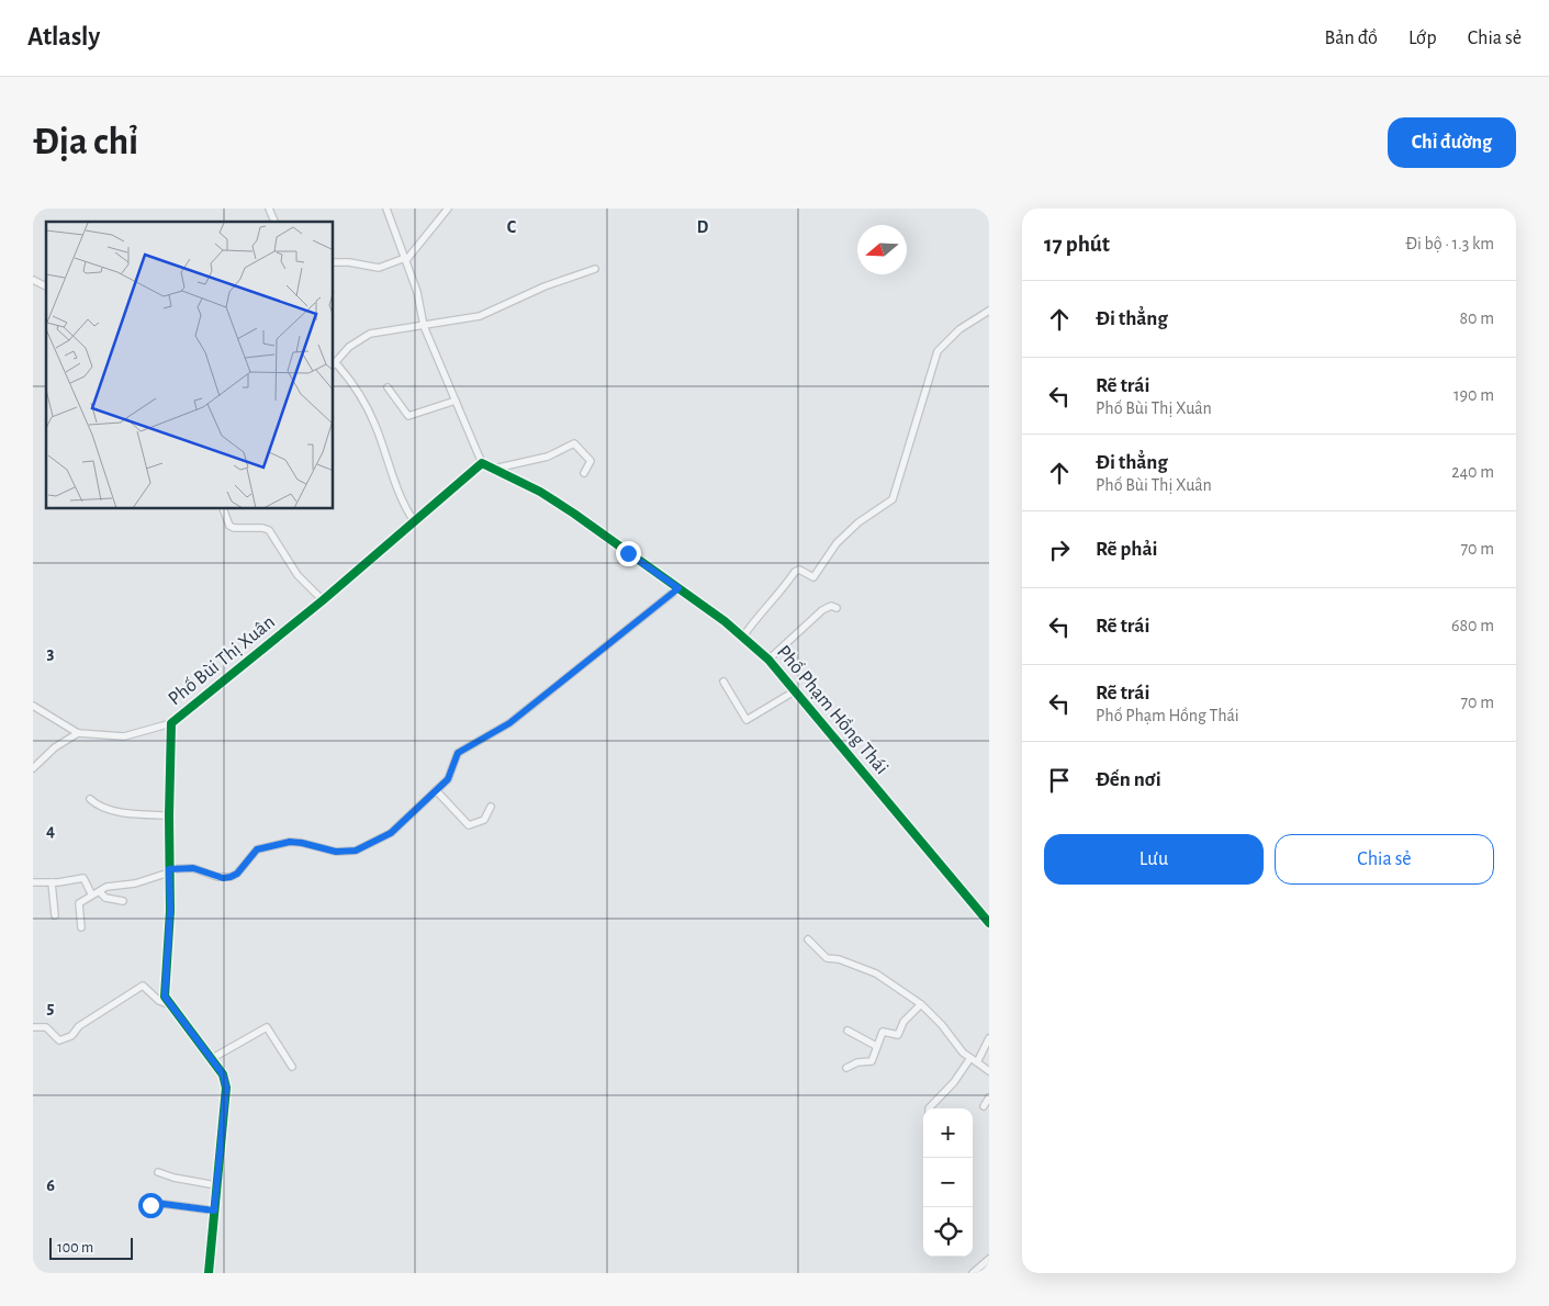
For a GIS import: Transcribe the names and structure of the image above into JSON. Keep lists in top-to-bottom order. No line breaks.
{"streets":{"street":["Phố Bùi Thị Xuân","Phố Phạm Hồng Thái"]},"crossings":[["Phố Bùi Thị Xuân","Phố Phạm Hồng Thái"]],"scale_bar":"100 m","north":"left","page":{"header":"Atlasly","nav":["Bản đồ","Lớp","Chia sẻ"],"buttons":["Chỉ đường",["Lưu","Chia sẻ"]],"title":"Địa chỉ","heading":["17 phút","Đi bộ · 1.3 km"],"list":[["Đi thẳng","80 m"],["Rẽ trái","Phố Bùi Thị Xuân","190 m"],["Đi thẳng","Phố Bùi Thị Xuân","240 m"],["Rẽ phải","70 m"],["Rẽ trái","680 m"],["Rẽ trái","Phố Phạm Hồng Thái","70 m"],"Đến nơi"],"map_buttons":["+","−"],"scale":"100 m"},"grid":{"columns":["C","D"],"rows":["3","4","5","6"]}}
